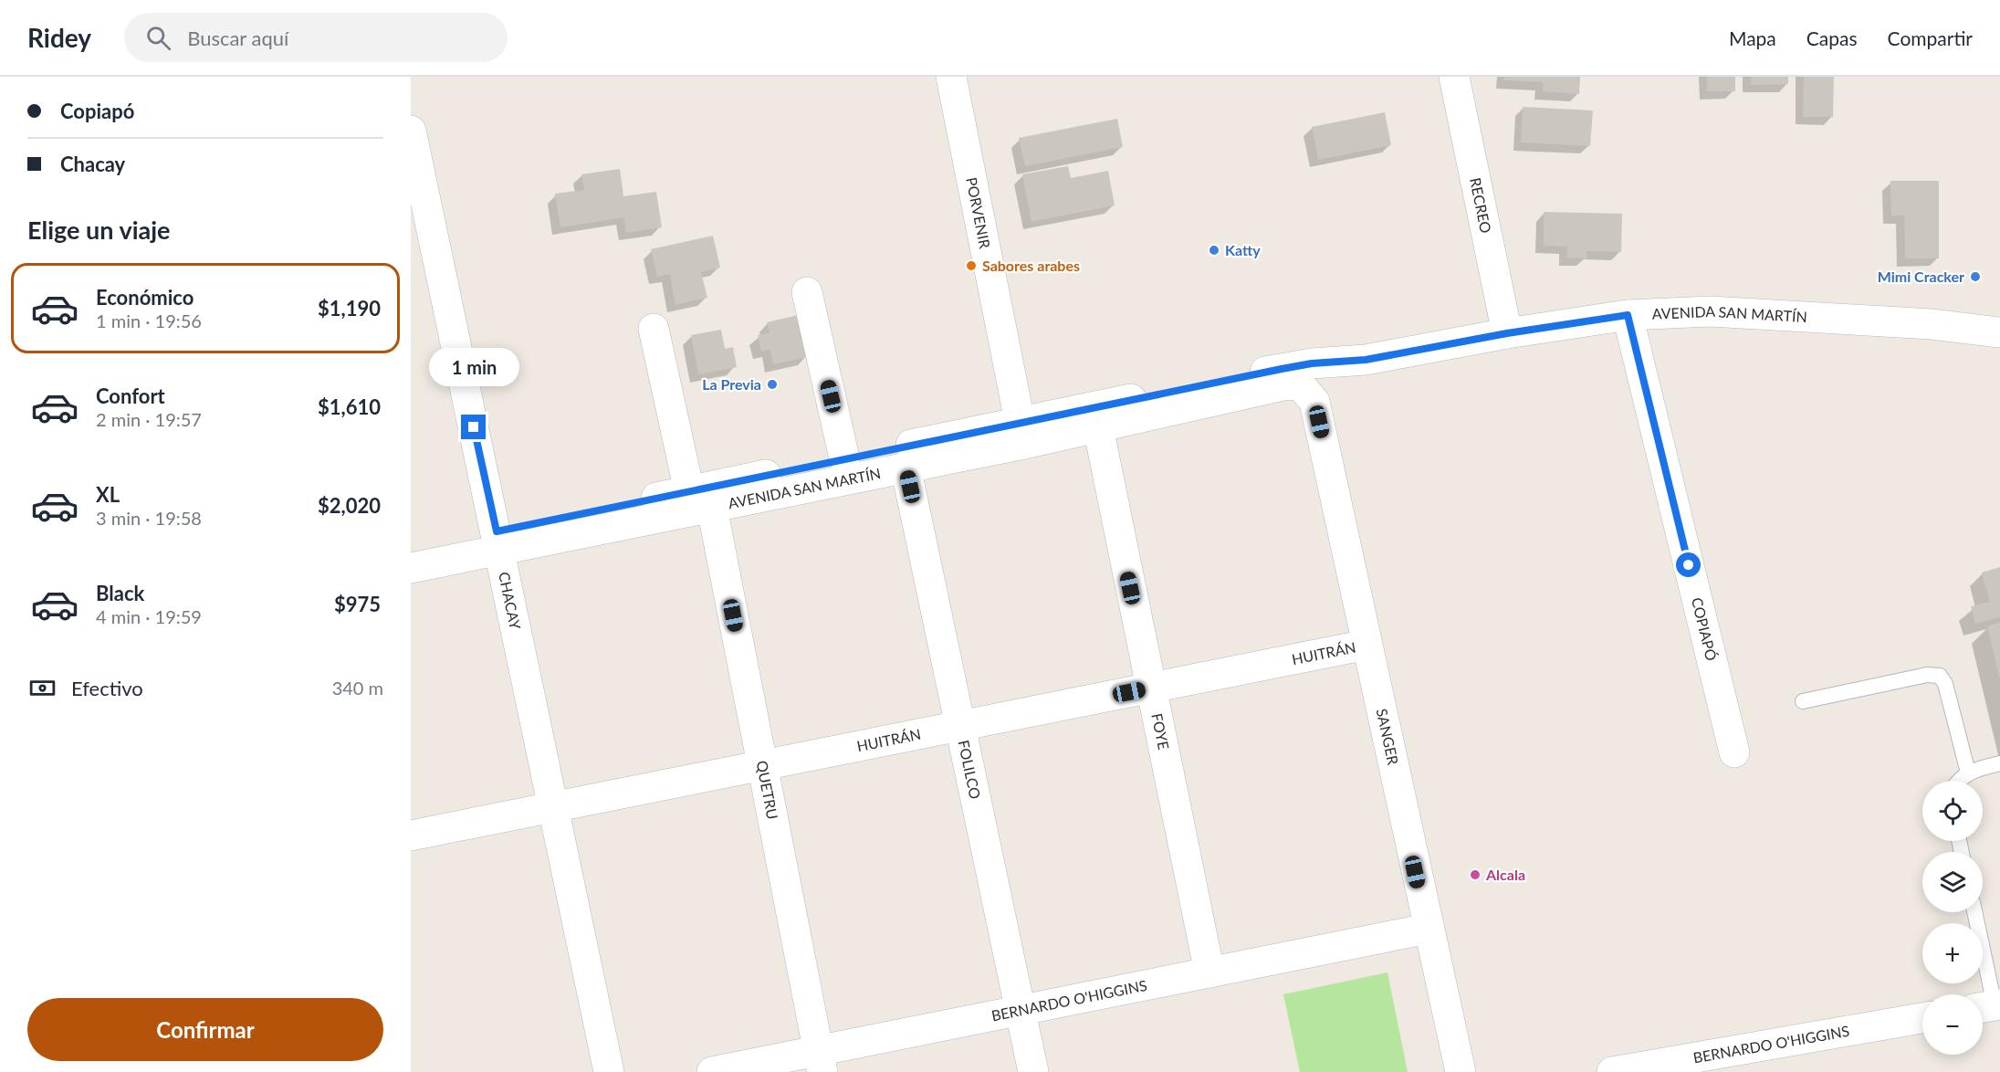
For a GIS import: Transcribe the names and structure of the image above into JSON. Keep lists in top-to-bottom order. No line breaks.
{"streets":{"street":["RECREO","PORVENIR","AVENIDA SAN MARTÍN","CHACAY","COPIAPÓ","HUITRÁN","FOYE","SANGER","FOLILCO","QUETRU","BERNARDO O'HIGGINS"]},"crossings":[["RECREO","AVENIDA SAN MARTÍN"],["PORVENIR","AVENIDA SAN MARTÍN"],["AVENIDA SAN MARTÍN","CHACAY"],["AVENIDA SAN MARTÍN","COPIAPÓ"],["AVENIDA SAN MARTÍN","FOYE"],["AVENIDA SAN MARTÍN","SANGER"],["AVENIDA SAN MARTÍN","FOLILCO"],["AVENIDA SAN MARTÍN","QUETRU"],["CHACAY","HUITRÁN"],["HUITRÁN","FOYE"],["HUITRÁN","SANGER"],["HUITRÁN","FOLILCO"],["HUITRÁN","QUETRU"],["FOYE","BERNARDO O'HIGGINS"],["SANGER","BERNARDO O'HIGGINS"],["FOLILCO","BERNARDO O'HIGGINS"],["QUETRU","BERNARDO O'HIGGINS"]],"places":["Katty","Sabores arabes","Mimi Cracker","La Previa","Alcala"],"page":{"header":"Ridey","search":"Buscar aquí","nav":["Mapa","Capas","Compartir"],"banner":["Copiapó","Chacay"],"heading":"Elige un viaje","list":[{"name":"Económico","note":"1 min · 19:56","value":"$1,190"},{"name":"Confort","note":"2 min · 19:57","value":"$1,610"},{"name":"XL","note":"3 min · 19:58","value":"$2,020"},{"name":"Black","note":"4 min · 19:59","value":"$975"}],"bubble":"1 min","pay":["Efectivo","340 m"],"map_buttons":["+","−"],"buttons":"Confirmar"}}
